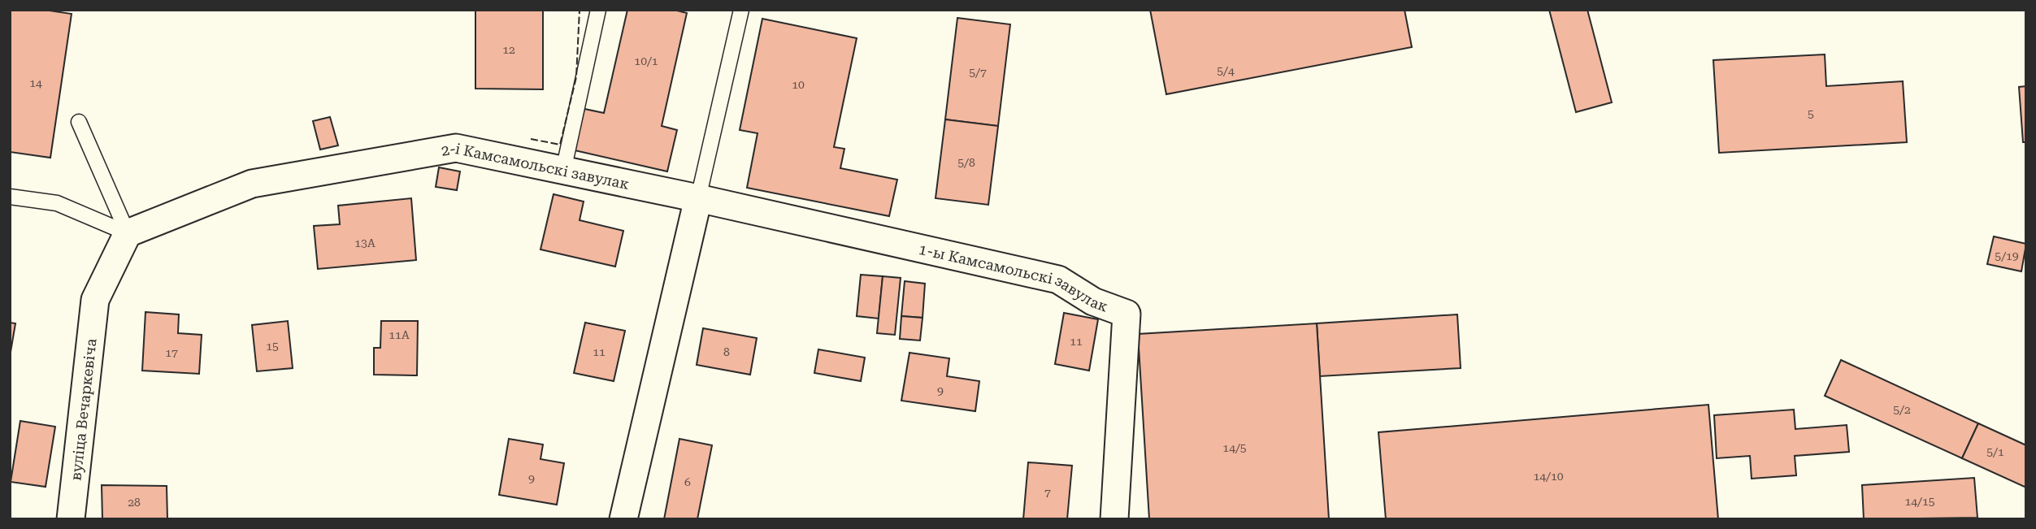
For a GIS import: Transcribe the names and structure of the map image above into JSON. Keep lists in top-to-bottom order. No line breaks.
{"streets":{"street":["2-і Камсамольскі завулак","1-ы Камсамольскі завулак","вуліца Вечаркевіча"]},"crossings":[["2-і Камсамольскі завулак","1-ы Камсамольскі завулак"],["2-і Камсамольскі завулак","вуліца Вечаркевіча"]],"house_numbers":["12","10/1","5/4","5/7","14","10","5","5/8","13А","5/19","11А","11","15","11","8","17","9","5/2","14/5","5/1","14/10","9","6","7","14/15","28"]}
